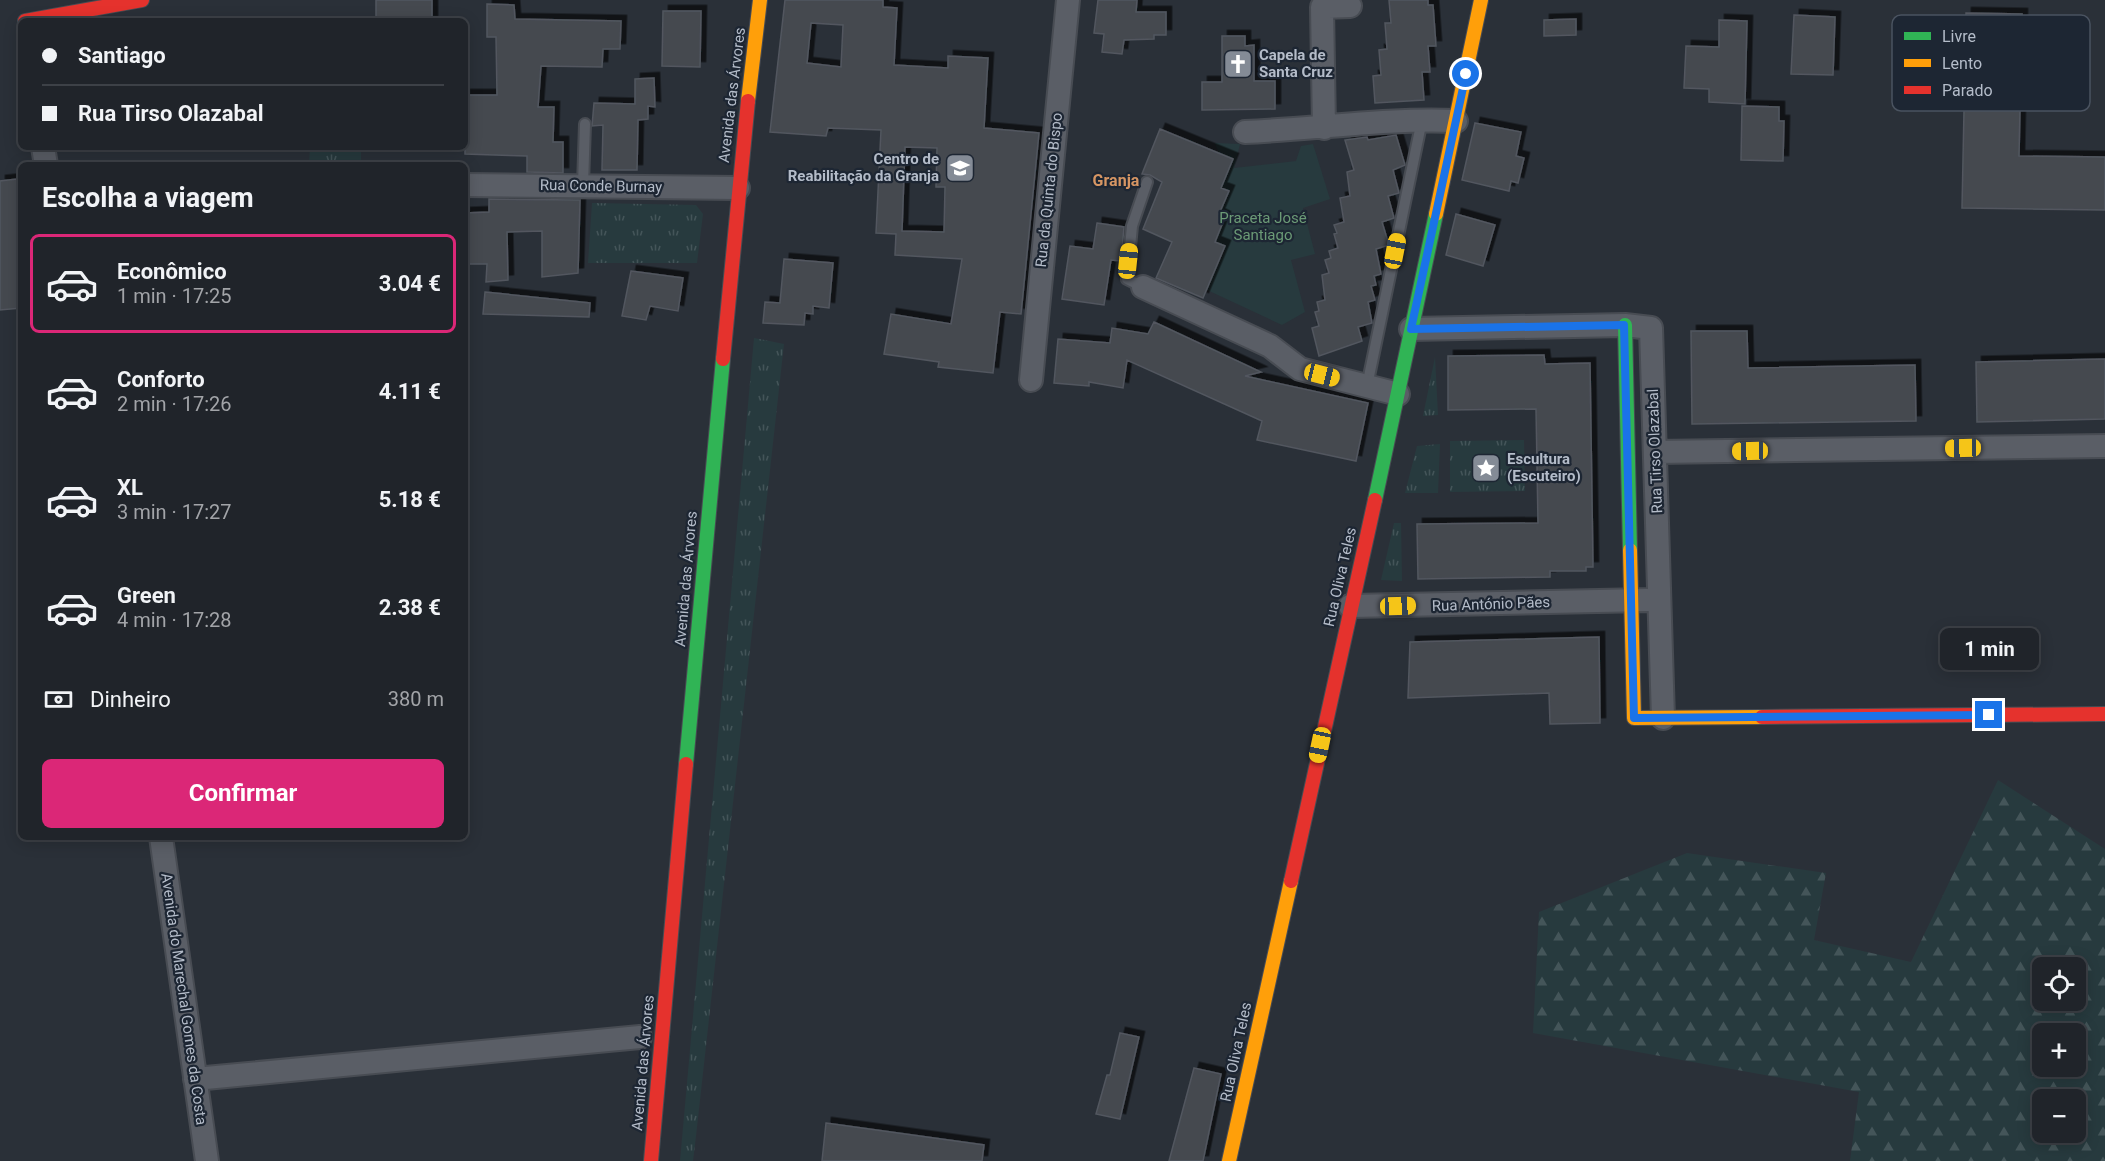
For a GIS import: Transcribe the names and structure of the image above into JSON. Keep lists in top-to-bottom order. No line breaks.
{"streets":{"main road":["Avenida das Árvores","Rua Tirso Olazabal","Rua Oliva Teles"],"street":["Rua Conde Burnay","Rua da Quinta do Bispo","Rua António Pães","Avenida do Marechal Gomes da Costa"]},"crossings":[["Avenida das Árvores","Rua Conde Burnay"],["Rua Tirso Olazabal","Rua Oliva Teles"],["Rua Tirso Olazabal","Rua António Pães"],["Rua Oliva Teles","Rua António Pães"]],"districts":["Granja"],"parks":["Praceta José Santiago"],"places":{"church":["Capela de Santa Cruz"],"school or university":["Centro de Reabilitação da Granja"],"place":["Escultura (Escuteiro)"]},"legend":["Livre","Lento","Parado"],"page":{"banner":["Santiago","Rua Tirso Olazabal"],"heading":"Escolha a viagem","list":[{"name":"Econômico","note":"1 min · 17:25","value":"3.04 €"},{"name":"Conforto","note":"2 min · 17:26","value":"4.11 €"},{"name":"XL","note":"3 min · 17:27","value":"5.18 €"},{"name":"Green","note":"4 min · 17:28","value":"2.38 €"}],"bubble":"1 min","pay":["Dinheiro","380 m"],"buttons":"Confirmar","map_buttons":["+","−"]}}
